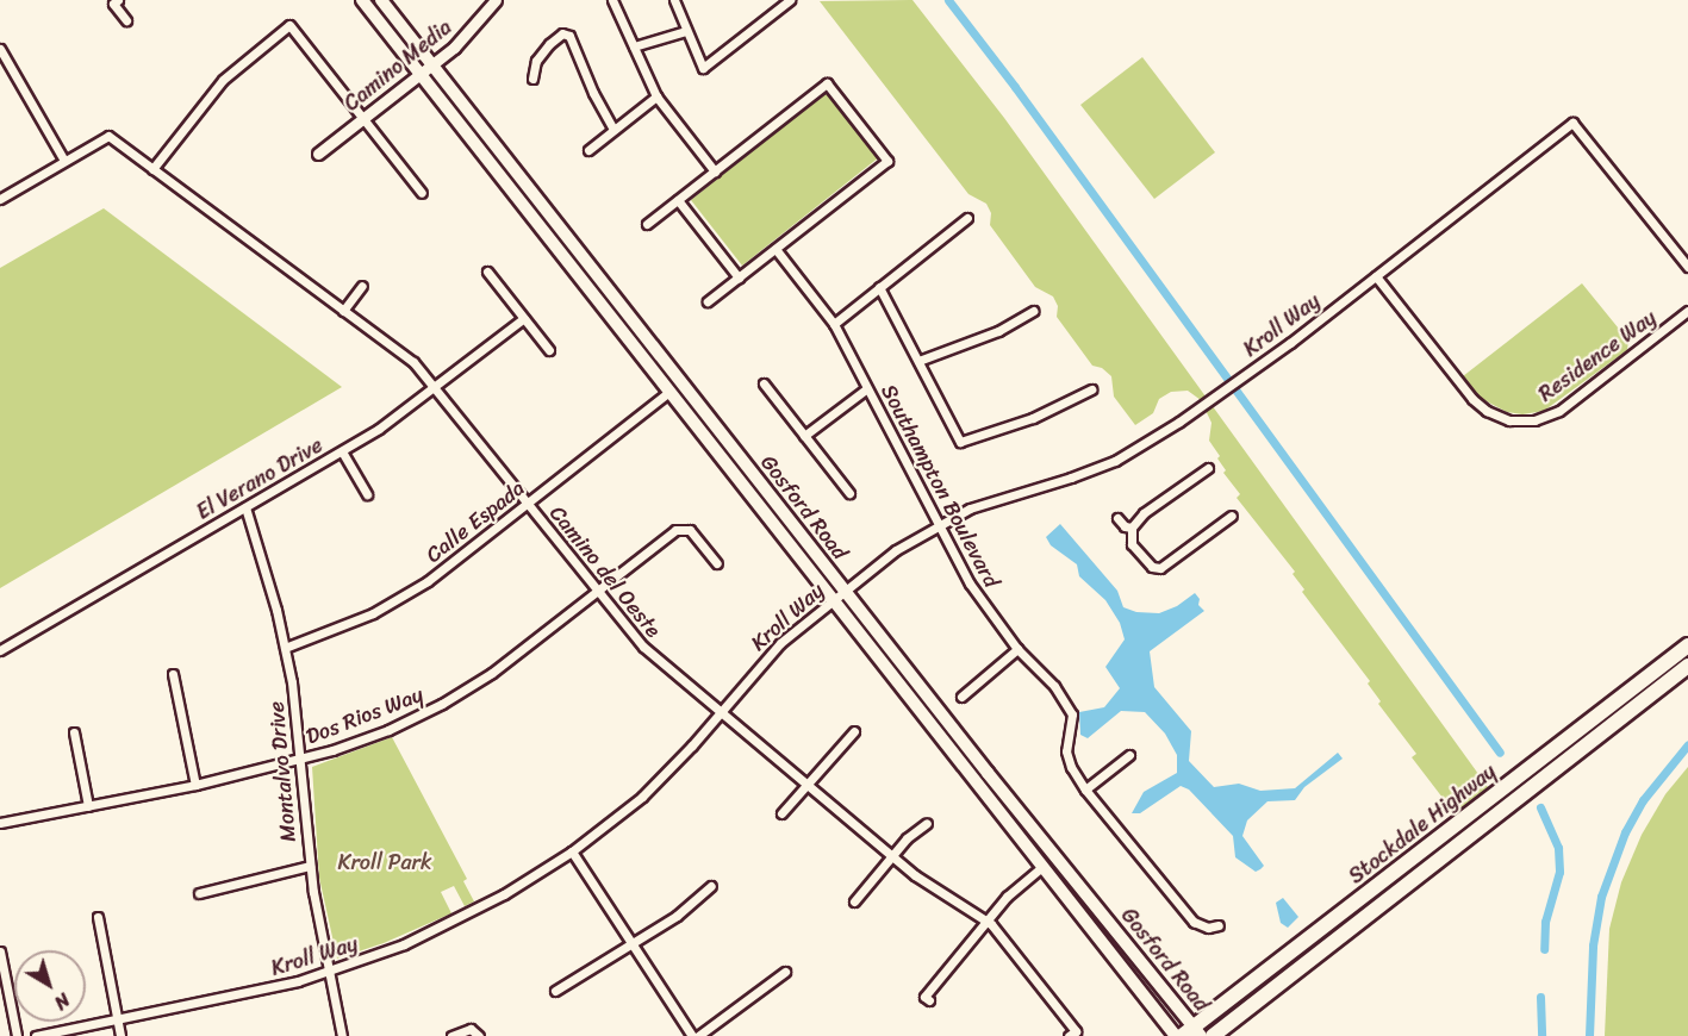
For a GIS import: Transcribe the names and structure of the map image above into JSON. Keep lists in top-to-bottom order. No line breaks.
{"streets":{"main road":["Gosford Road","Stockdale Highway"],"street":["Camino Media","Kroll Way","Residence Way","El Verano Drive","Southampton Boulevard","Calle Espada","Camino del Oeste","Dos Rios Way","Montalvo Drive"]},"crossings":[["Camino Media","Gosford Road"],["Kroll Way","Residence Way"],["Kroll Way","Southampton Boulevard"],["Kroll Way","Gosford Road"],["Kroll Way","Camino del Oeste"],["Kroll Way","Montalvo Drive"],["El Verano Drive","Camino del Oeste"],["El Verano Drive","Montalvo Drive"],["Gosford Road","Calle Espada"],["Gosford Road","Stockdale Highway"],["Calle Espada","Camino del Oeste"],["Calle Espada","Montalvo Drive"],["Camino del Oeste","Dos Rios Way"],["Dos Rios Way","Montalvo Drive"]],"parks":["Kroll Park"],"north":"bottom right"}
